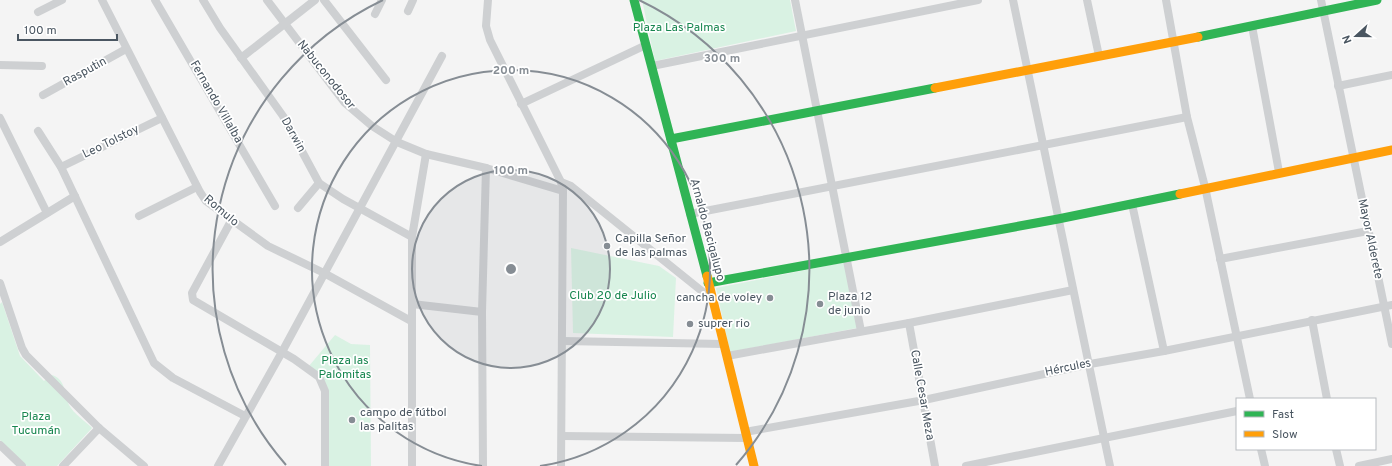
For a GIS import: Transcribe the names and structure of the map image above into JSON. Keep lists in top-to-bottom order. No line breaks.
{"streets":{"street":["Rasputin","Nabuconodosor","Fernando Villalba","Darwin","Leo Tolstoy","Romulo","Arnaldo Bacigalupo","Mayor Alderete","Hércules","Calle Cesar Meza"]},"crossings":[["Rasputin","Romulo"],["Leo Tolstoy","Romulo"],["Arnaldo Bacigalupo","Hércules"],["Mayor Alderete","Hércules"],["Hércules","Calle Cesar Meza"]],"parks":["Plaza Las Palmas","Club 20 de Julio","Plaza las Palomitas","Plaza Tucumán"],"places":["Capilla Señor de las palmas","cancha de voley","Plaza 12 de junio","suprer rio","campo de fútbol las palitas"],"legend":["Fast","Slow"],"scale_bar":"100 m","north":"left","rings":["300 m","200 m","100 m"]}
